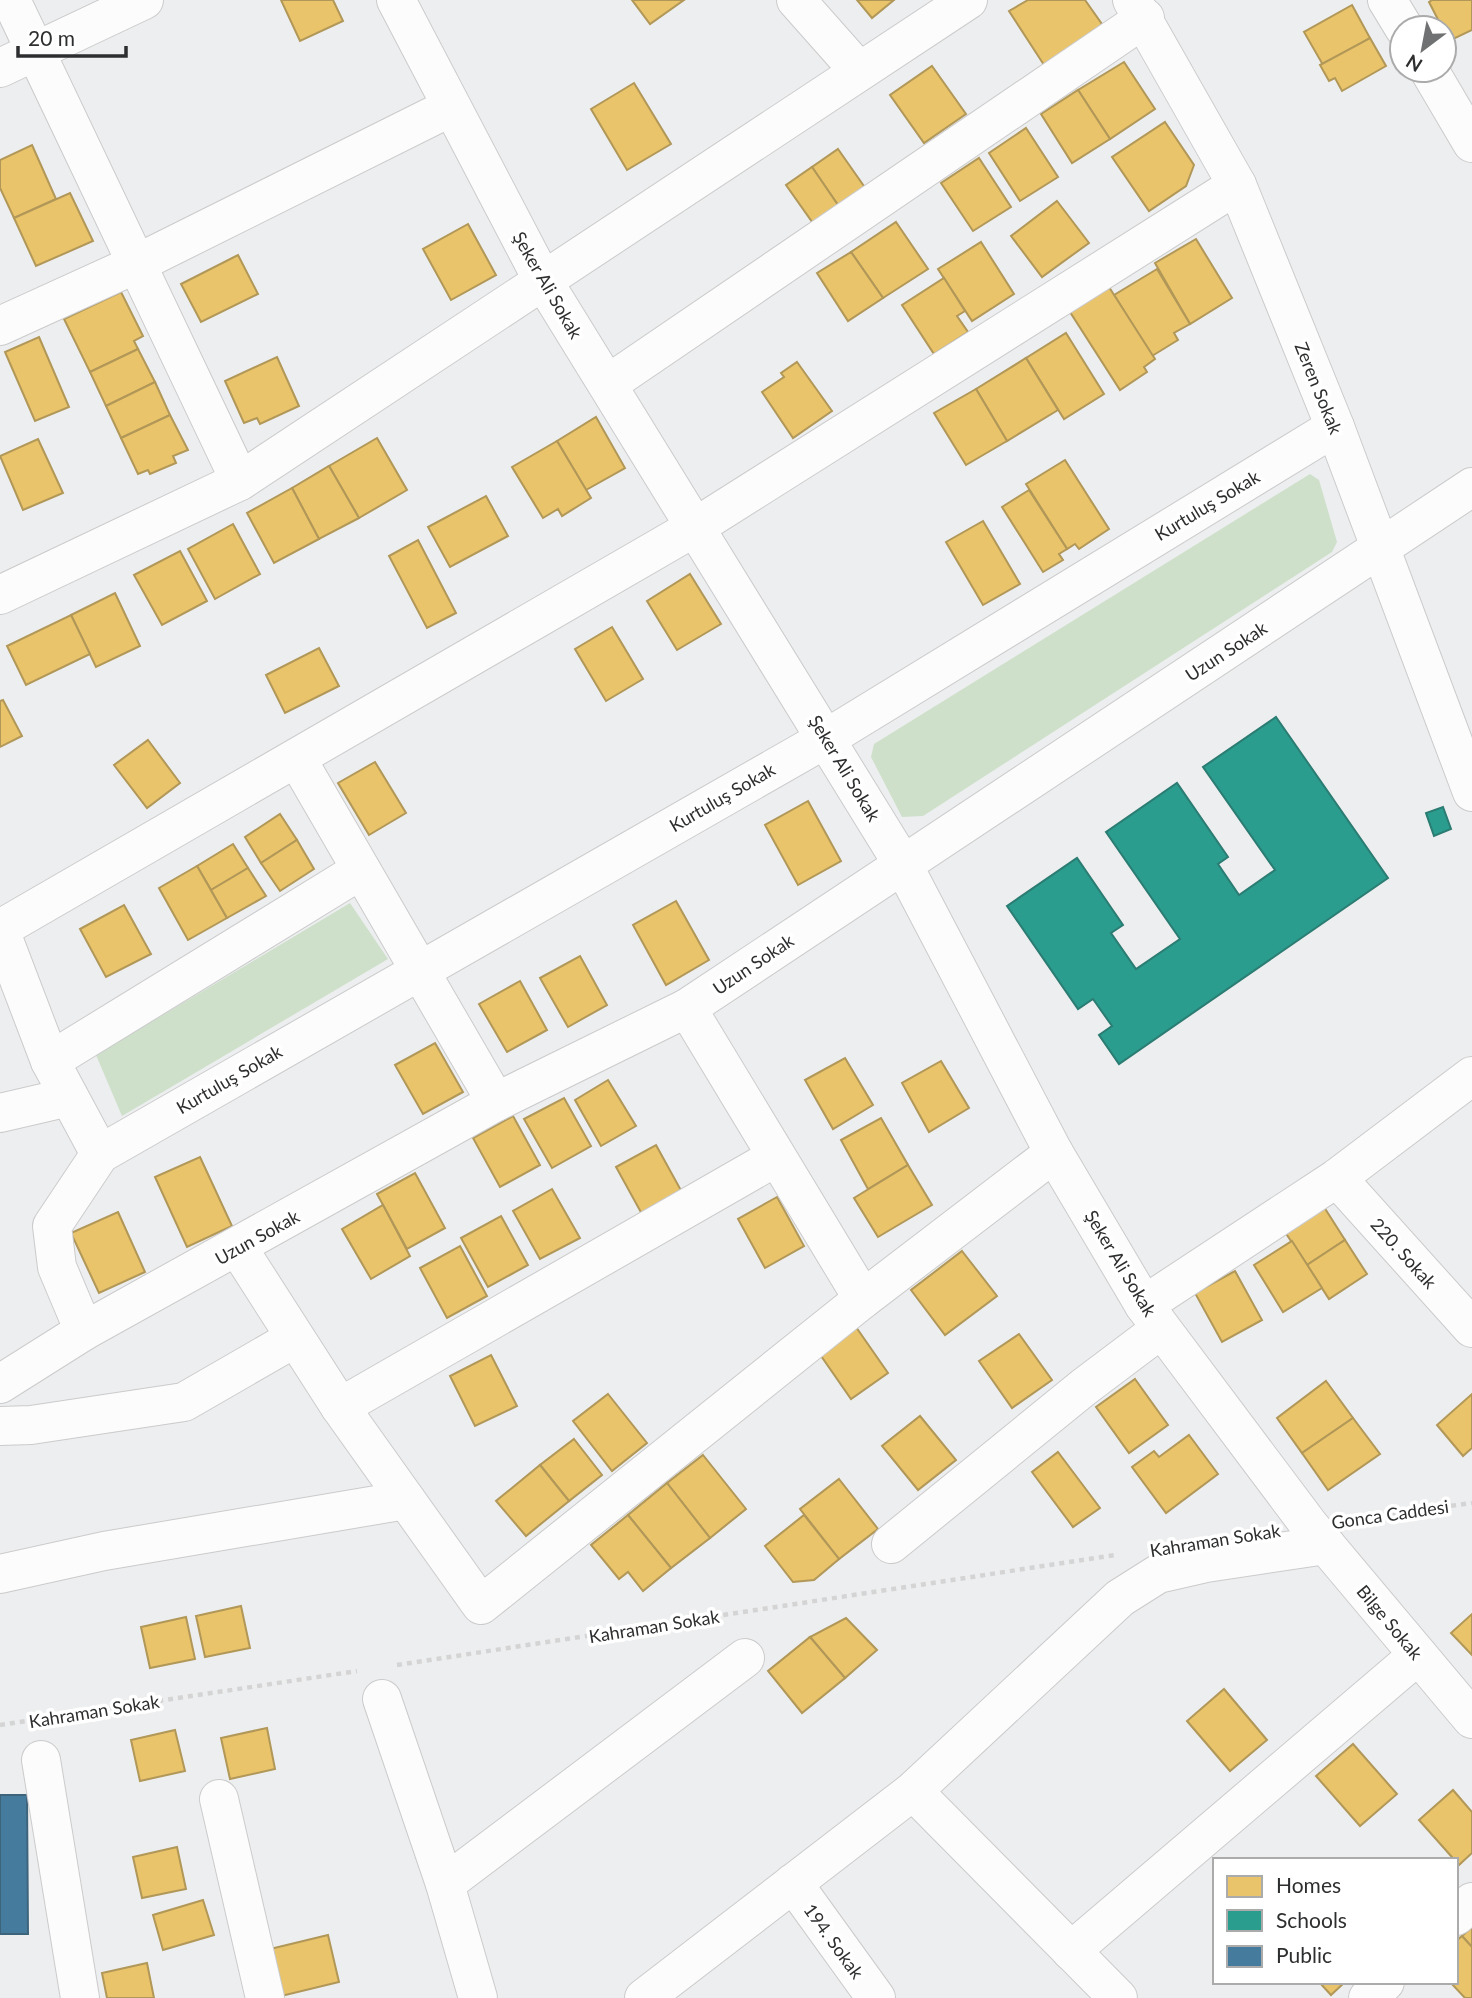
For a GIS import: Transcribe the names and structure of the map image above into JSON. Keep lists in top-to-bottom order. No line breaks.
{"streets":{"street":["Şeker Ali Sokak","Zeren Sokak","Kurtuluş Sokak","Uzun Sokak","220. Sokak","Bilge Sokak","194. Sokak"],"path":["Gonca Caddesi","Kahraman Sokak"]},"crossings":[["Şeker Ali Sokak","Kurtuluş Sokak"],["Şeker Ali Sokak","Uzun Sokak"],["Şeker Ali Sokak","Gonca Caddesi"],["Şeker Ali Sokak","Bilge Sokak"],["Zeren Sokak","Kurtuluş Sokak"],["Zeren Sokak","Uzun Sokak"],["Gonca Caddesi","Bilge Sokak"]],"legend":["Homes","Schools","Public"],"scale_bar":"20 m","north":"bottom left"}
